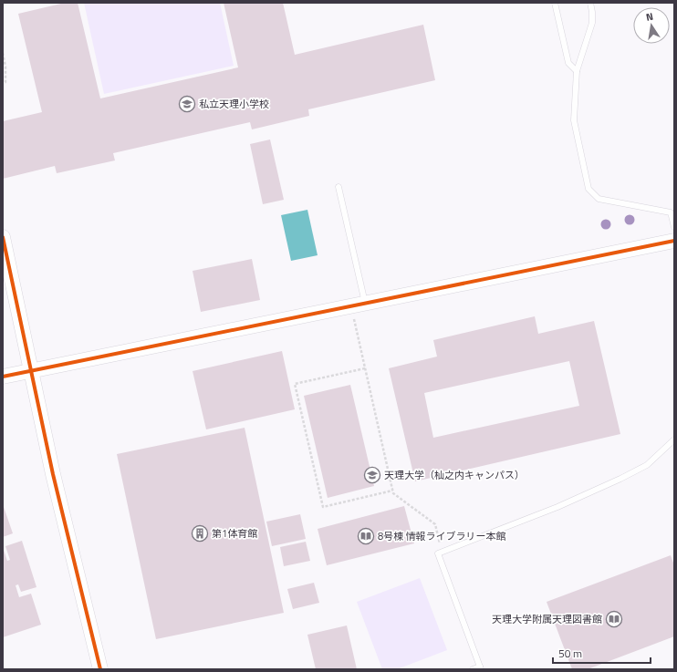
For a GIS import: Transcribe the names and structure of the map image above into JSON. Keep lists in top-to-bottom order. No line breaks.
{"places":{"school or university":["私立天理小学校","天理大学（杣之内キャンパス）"],"building":["第1体育館"],"library":["8号棟 情報ライブラリー本館","天理大学附属天理図書館"]},"scale_bar":"50 m","north":"top"}
